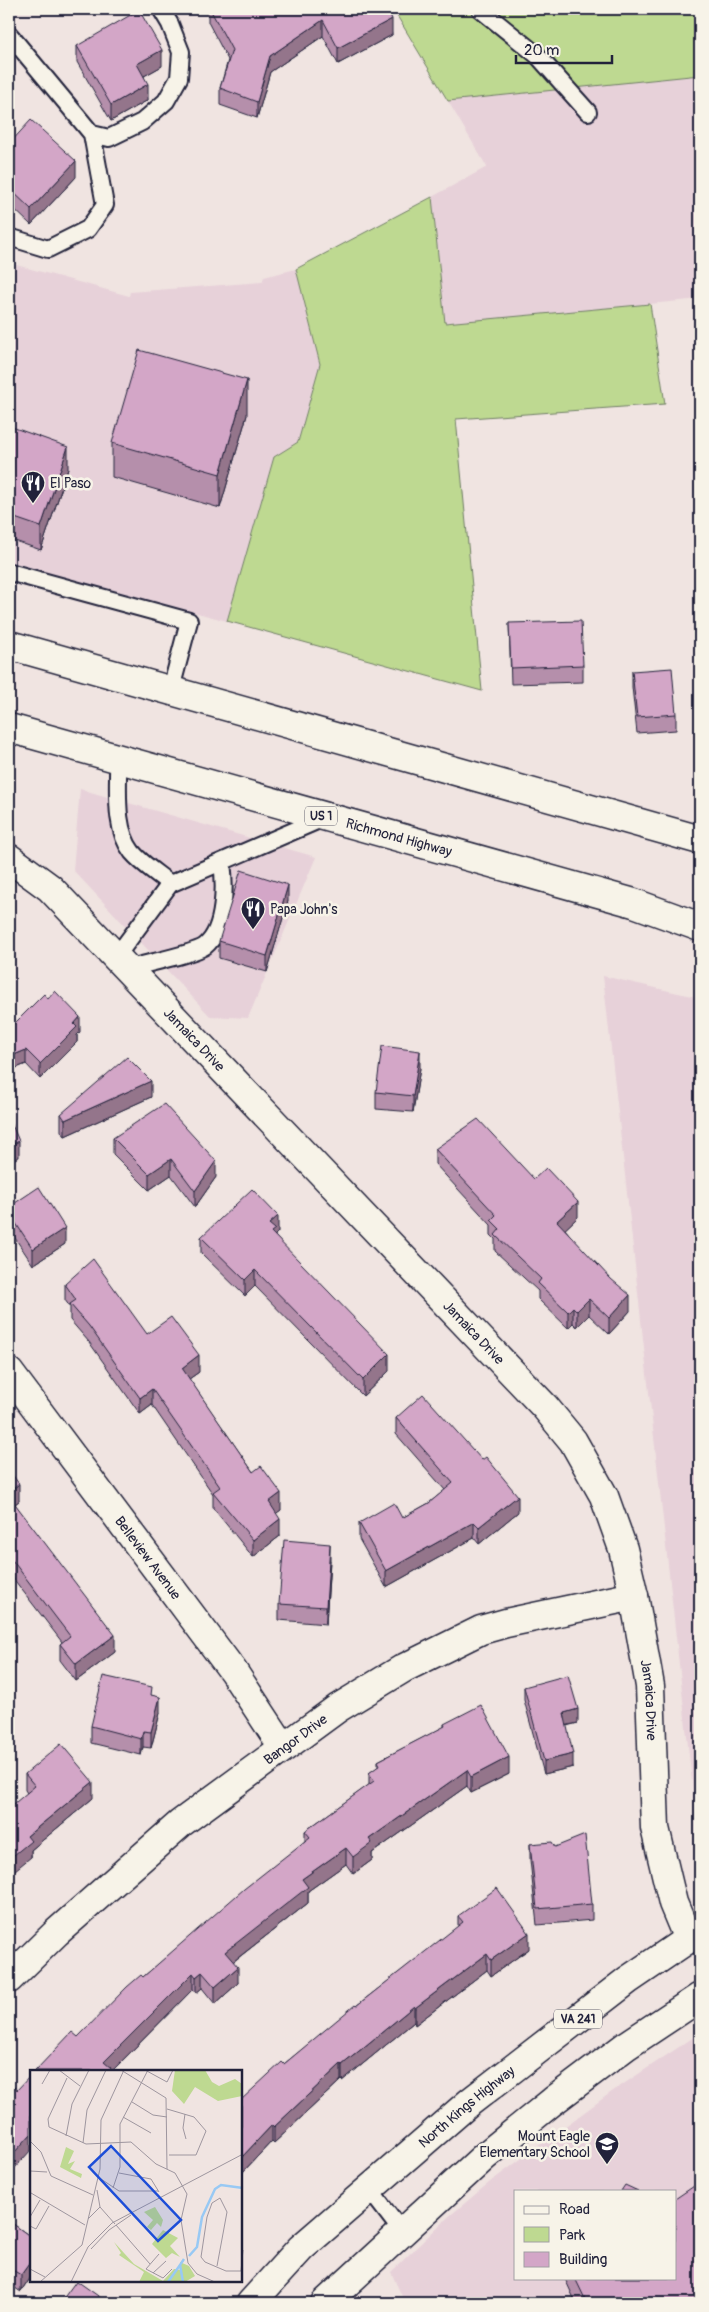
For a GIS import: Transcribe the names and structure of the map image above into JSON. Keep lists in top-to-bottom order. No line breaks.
{"streets":{"main road":["US 1","Richmond Highway","Jamaica Drive","Belleview Avenue","Bangor Drive","VA 241","North Kings Highway"]},"crossings":[["Jamaica Drive","Bangor Drive"],["Jamaica Drive","North Kings Highway"],["Belleview Avenue","Bangor Drive"]],"places":{"restaurant":["El Paso","Papa John's"],"school or university":["Mount Eagle Elementary School"]},"legend":["Road","Park","Building"],"scale_bar":"20 m"}
